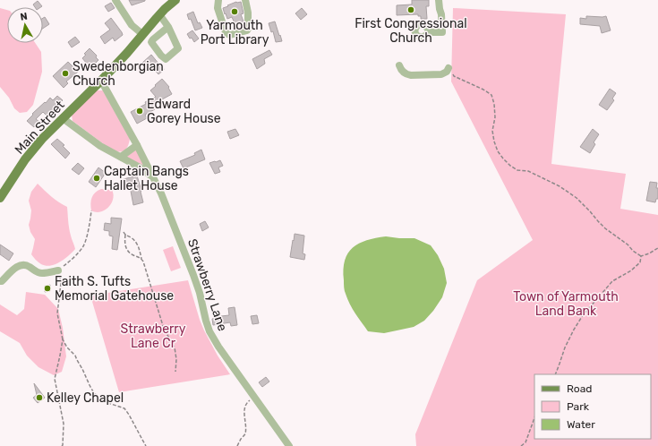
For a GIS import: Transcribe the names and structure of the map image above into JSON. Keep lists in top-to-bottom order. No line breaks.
{"streets":{"main road":["Main Street"],"street":["Strawberry Lane"]},"crossings":[["Main Street","Strawberry Lane"]],"parks":["Town of Yarmouth Land Bank","Strawberry Lane Cr"],"places":["First Congressional Church","Yarmouth Port Library","Swedenborgian Church","Edward Gorey House","Captain Bangs Hallet House","Faith S. Tufts Memorial Gatehouse","Kelley Chapel"],"legend":["Road","Park","Water"],"north":"top"}
